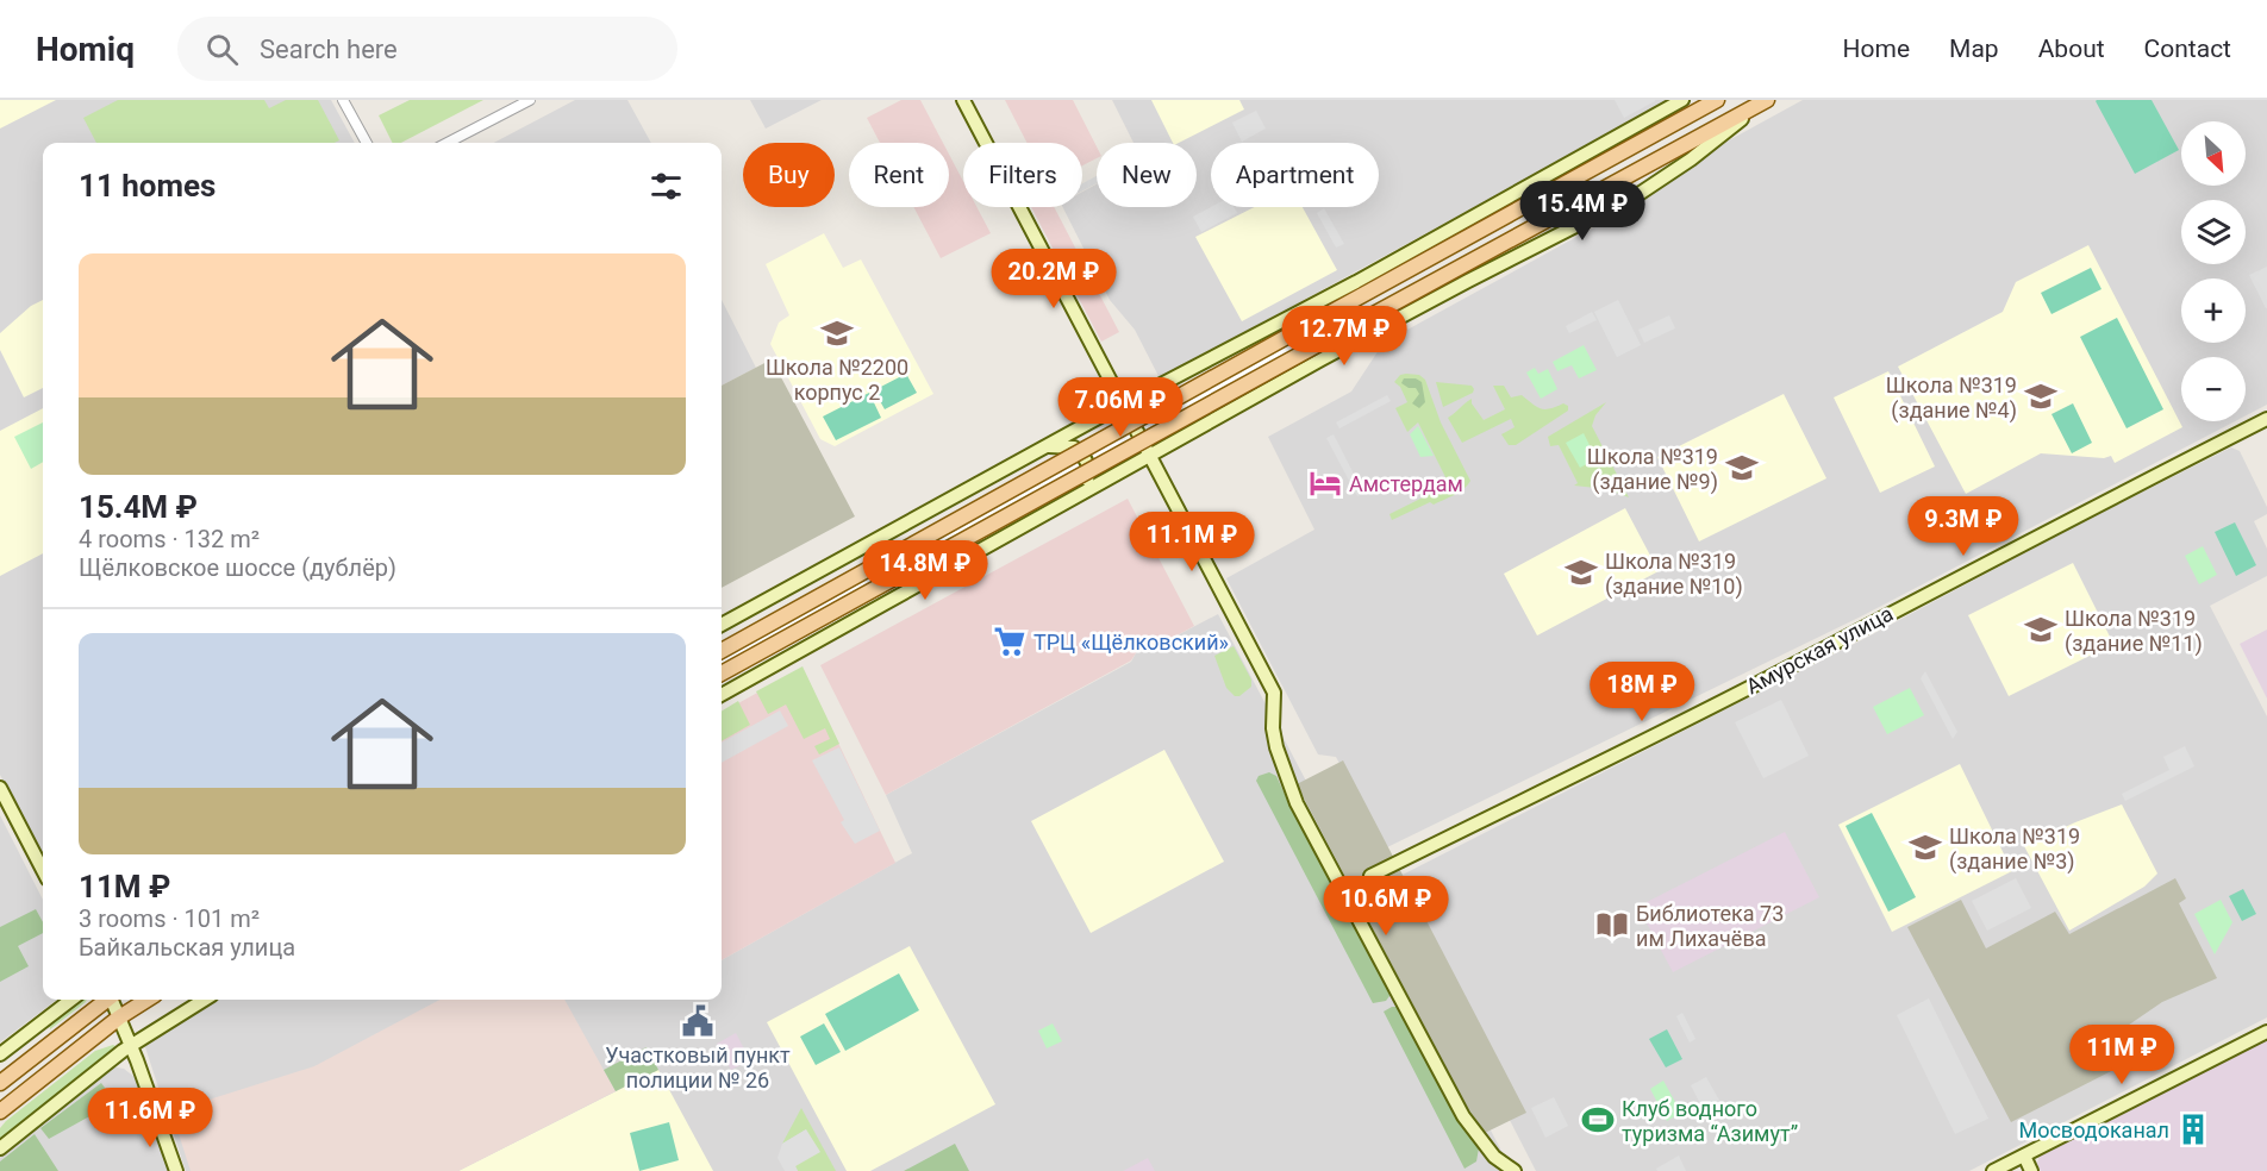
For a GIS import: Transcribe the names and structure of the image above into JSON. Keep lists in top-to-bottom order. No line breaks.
{"streets":{"main road":["Амурская улица"]},"places":{"school or university":["Школа №2200 корпус 2","Школа №319 (здание №4)","Школа №319 (здание №9)","Школа №319 (здание №10)","Школа №319 (здание №11)","Школа №319 (здание №3)"],"hotel":["Амстердам"],"supermarket":["ТРЦ «Щёлковский»"],"library":["Библиотека 73 им Лихачёва"],"public building":["Участковый пункт полиции № 26"],"sports":["Клуб водного туризма “Азимут”"],"building":["Мосводоканал"]},"north":"bottom right","page":{"header":"Homiq","search":"Search here","nav":["Home","Map","About","Contact"],"map_buttons":["+","−"],"chip":["Buy","Rent","Filters","New","Apartment"],"heading":"11 homes","price":["15.4M ₽","20.2M ₽","12.7M ₽","7.06M ₽","9.3M ₽","11.1M ₽","14.8M ₽","18M ₽","10.6M ₽","11M ₽","11.6M ₽"],"list":[{"name":"15.4M ₽","note":"4 rooms · 132 m² · Щёлковское шоссе (дублёр)"},{"name":"11M ₽","note":"3 rooms · 101 m² · Байкальская улица"}]}}
